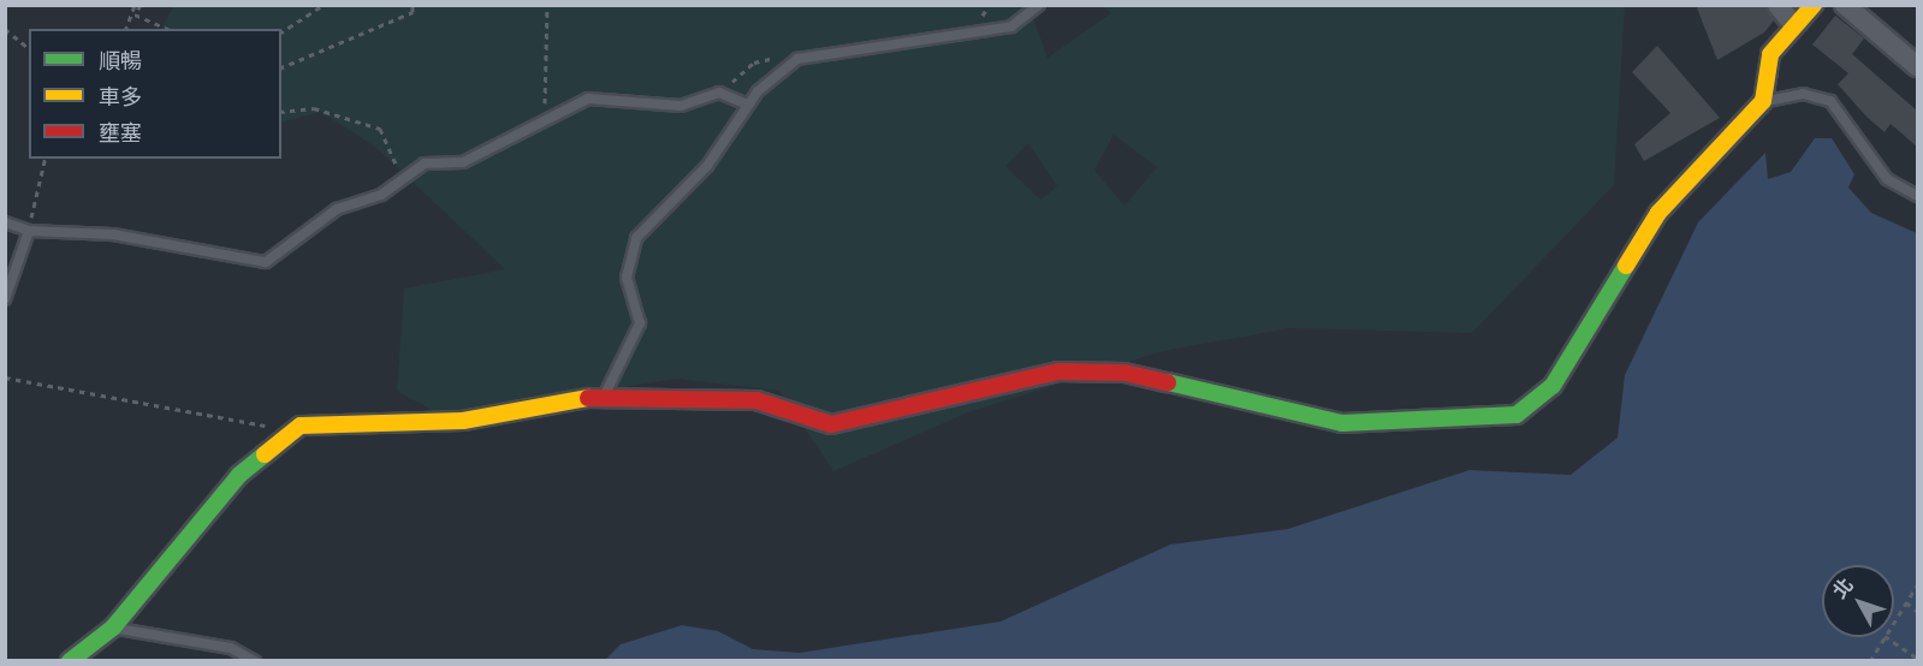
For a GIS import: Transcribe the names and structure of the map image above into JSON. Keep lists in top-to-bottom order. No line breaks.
{"legend":["順暢","車多","壅塞"],"north":"top left"}
